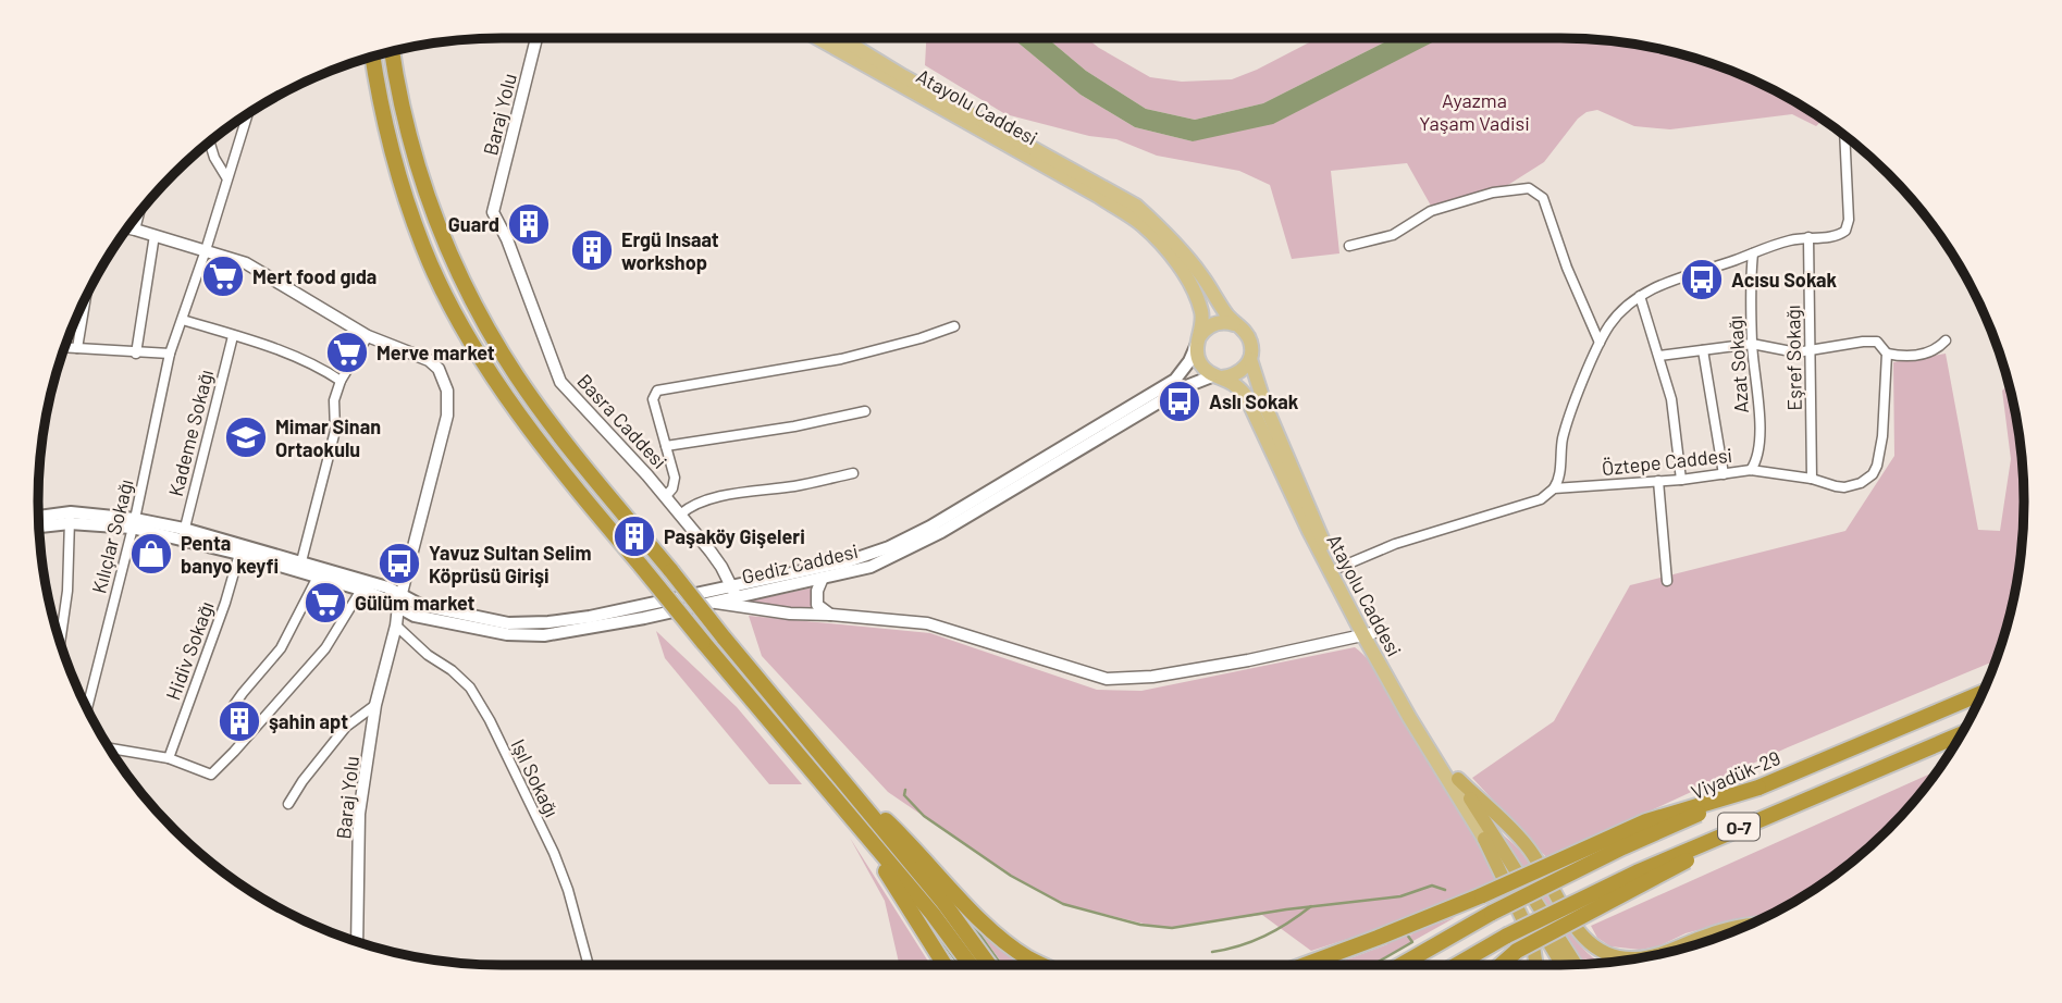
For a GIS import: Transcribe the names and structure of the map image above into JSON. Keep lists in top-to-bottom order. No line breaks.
{"streets":{"highway":["Viyadük-29","O-7"],"main road":["Atayolu Caddesi","Gediz Caddesi"],"street":["Baraj Yolu","Eşref Sokağı","Azat Sokağı","Basra Caddesi","Kademe Sokağı","Öztepe Caddesi","Kılıçlar Sokağı","Hidiv Sokağı","Işıl Sokağı"]},"crossings":[["Atayolu Caddesi","Öztepe Caddesi"],["Atayolu Caddesi","Gediz Caddesi"],["Baraj Yolu","Basra Caddesi"],["Baraj Yolu","Kılıçlar Sokağı"],["Baraj Yolu","Gediz Caddesi"],["Baraj Yolu","Işıl Sokağı"],["Eşref Sokağı","Öztepe Caddesi"],["Azat Sokağı","Öztepe Caddesi"],["Basra Caddesi","Gediz Caddesi"]],"parks":["Ayazma Yaşam Vadisi"],"places":{"building":["Guard","Ergü Insaat workshop","Paşaköy Gişeleri","şahin apt"],"supermarket":["Mert food gıda","Merve market","Gülüm market"],"bus stop":["Acısu Sokak","Aslı Sokak","Yavuz Sultan Selim Köprüsü Girişi"],"school or university":["Mimar Sinan Ortaokulu"],"shop":["Penta banyo keyfi"]}}
